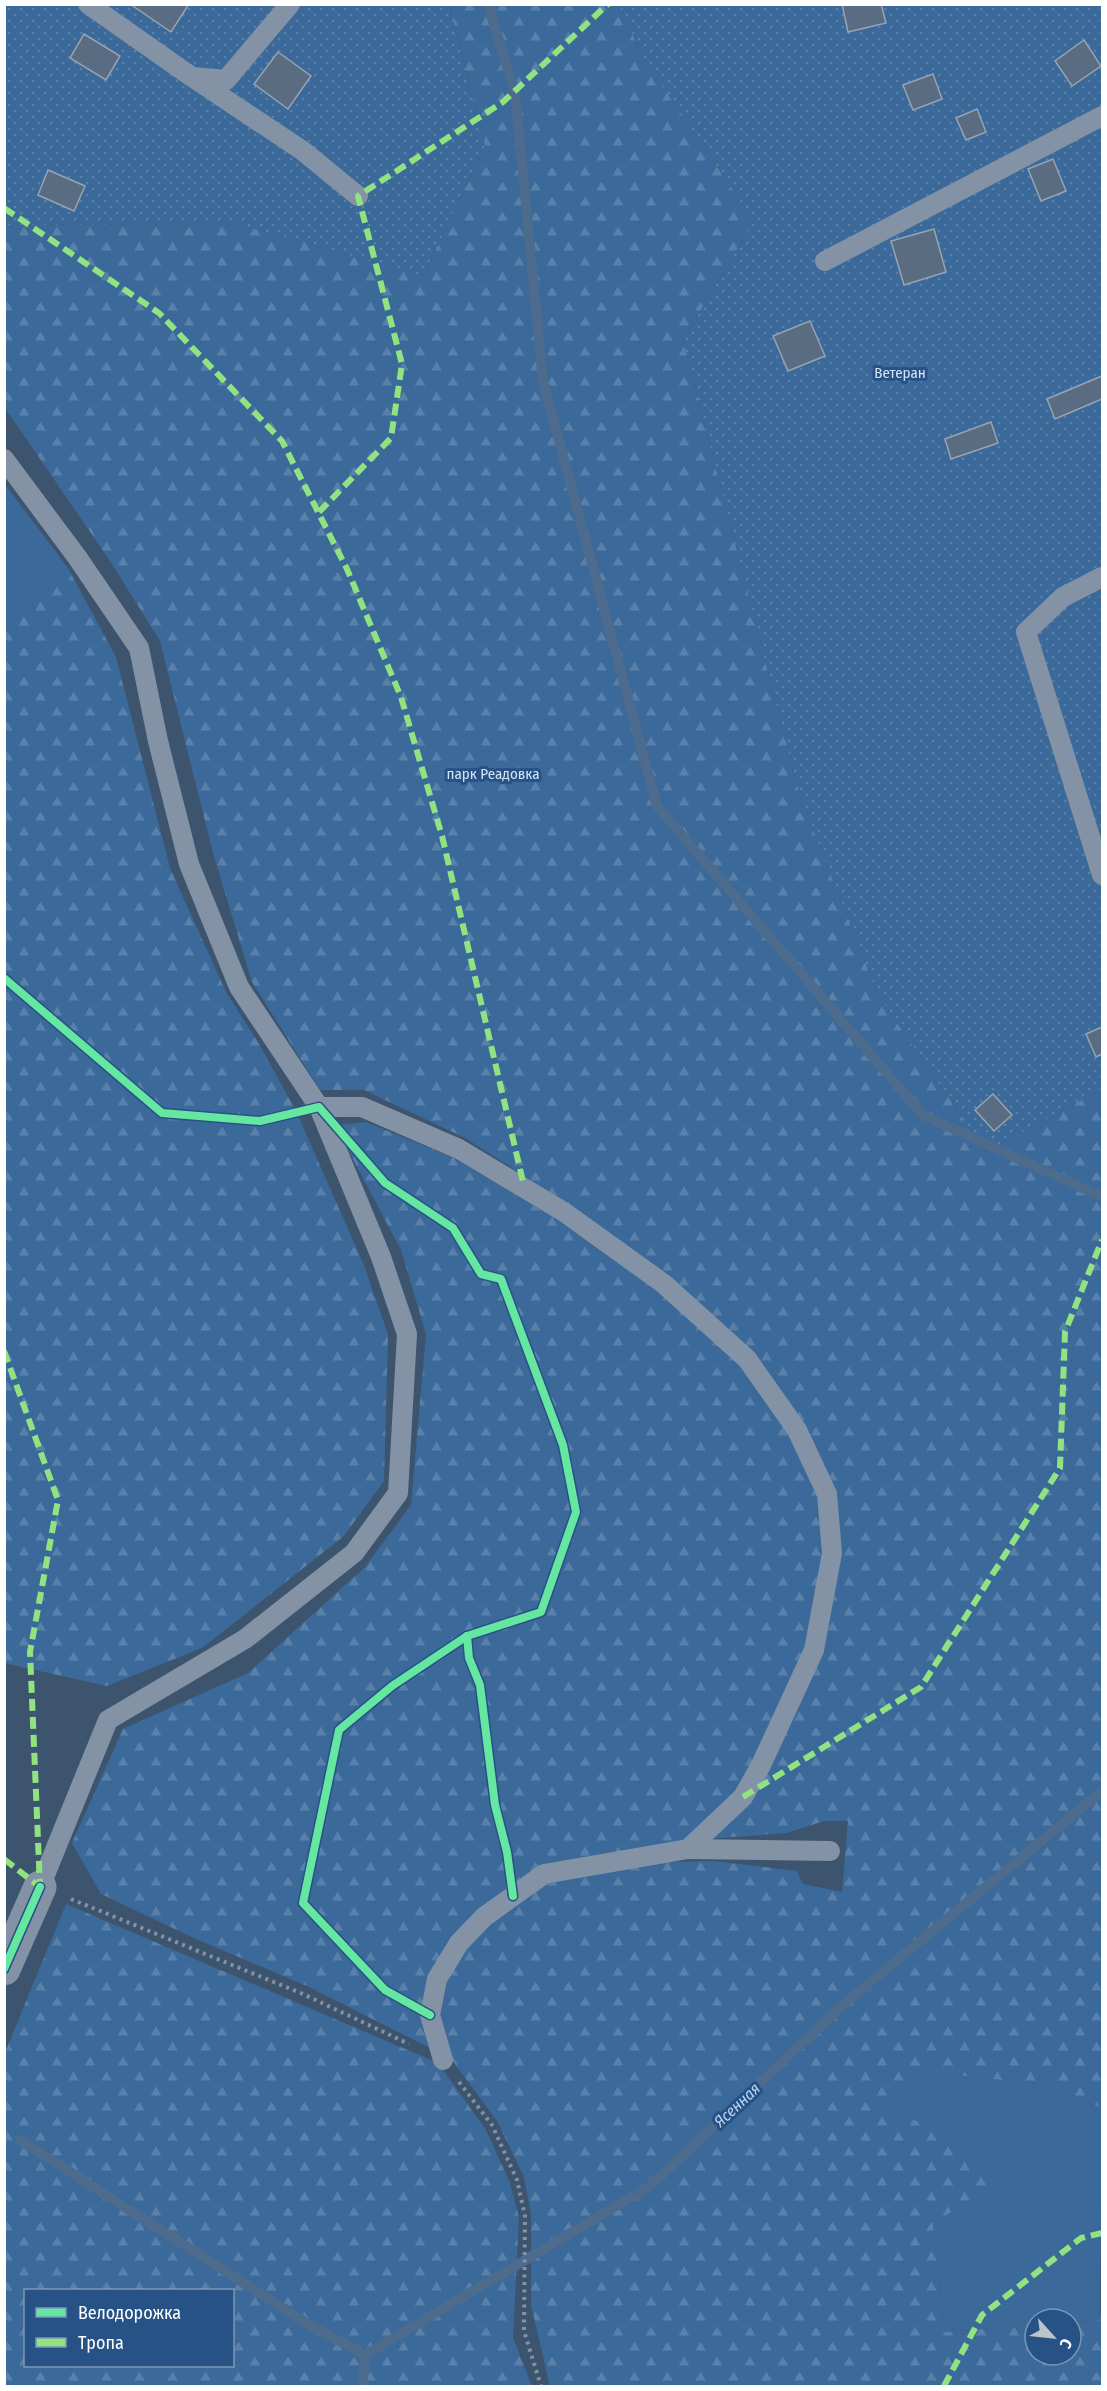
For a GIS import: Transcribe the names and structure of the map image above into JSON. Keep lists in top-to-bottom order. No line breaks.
{"water":["Ясенная"],"parks":["Ветеран","парк Реадовка"],"legend":["Велодорожка","Тропа"],"north":"bottom right"}
